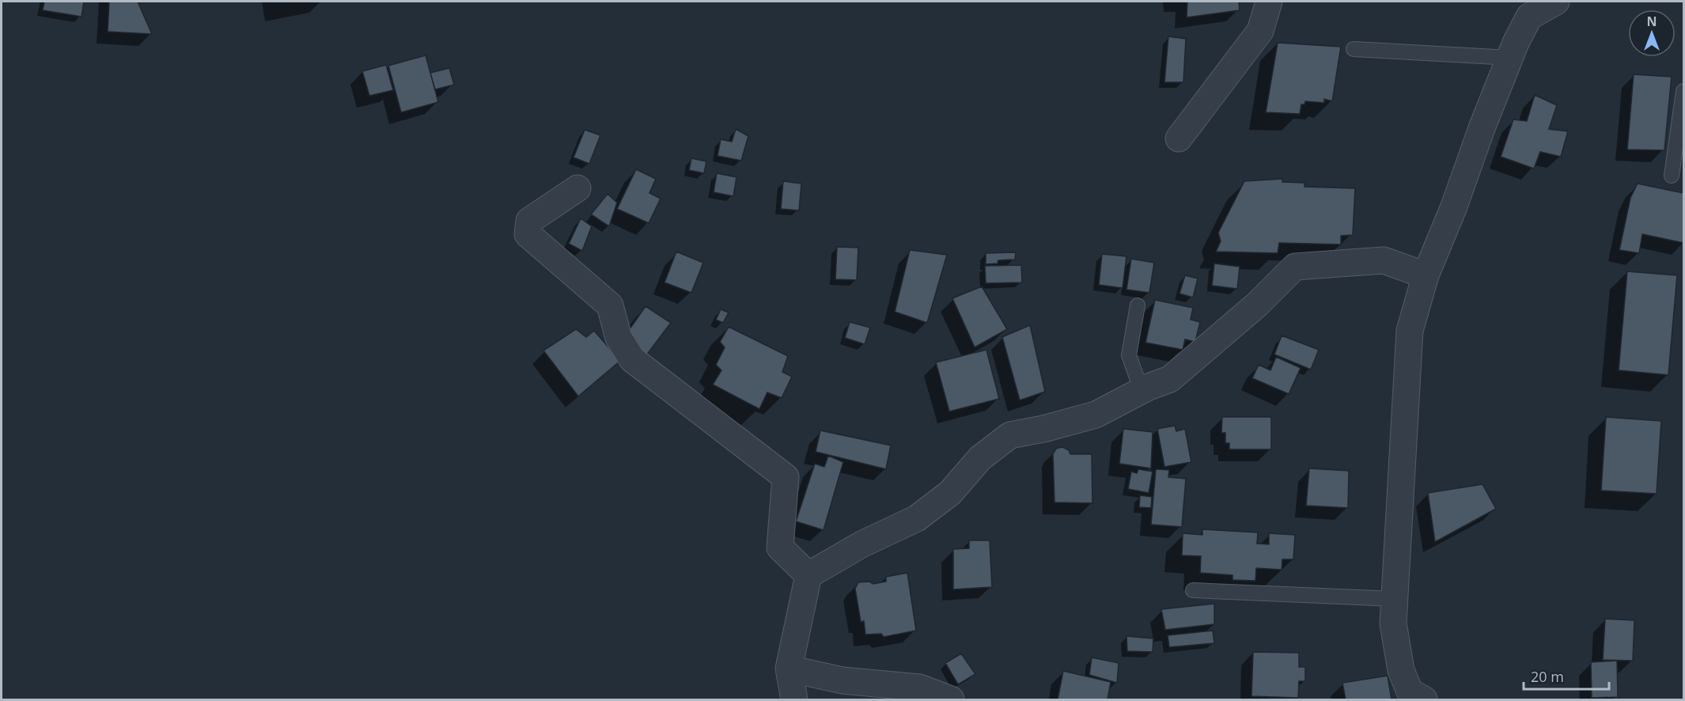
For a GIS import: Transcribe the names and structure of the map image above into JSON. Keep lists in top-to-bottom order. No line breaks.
{"scale_bar":"20 m","north":"top"}
